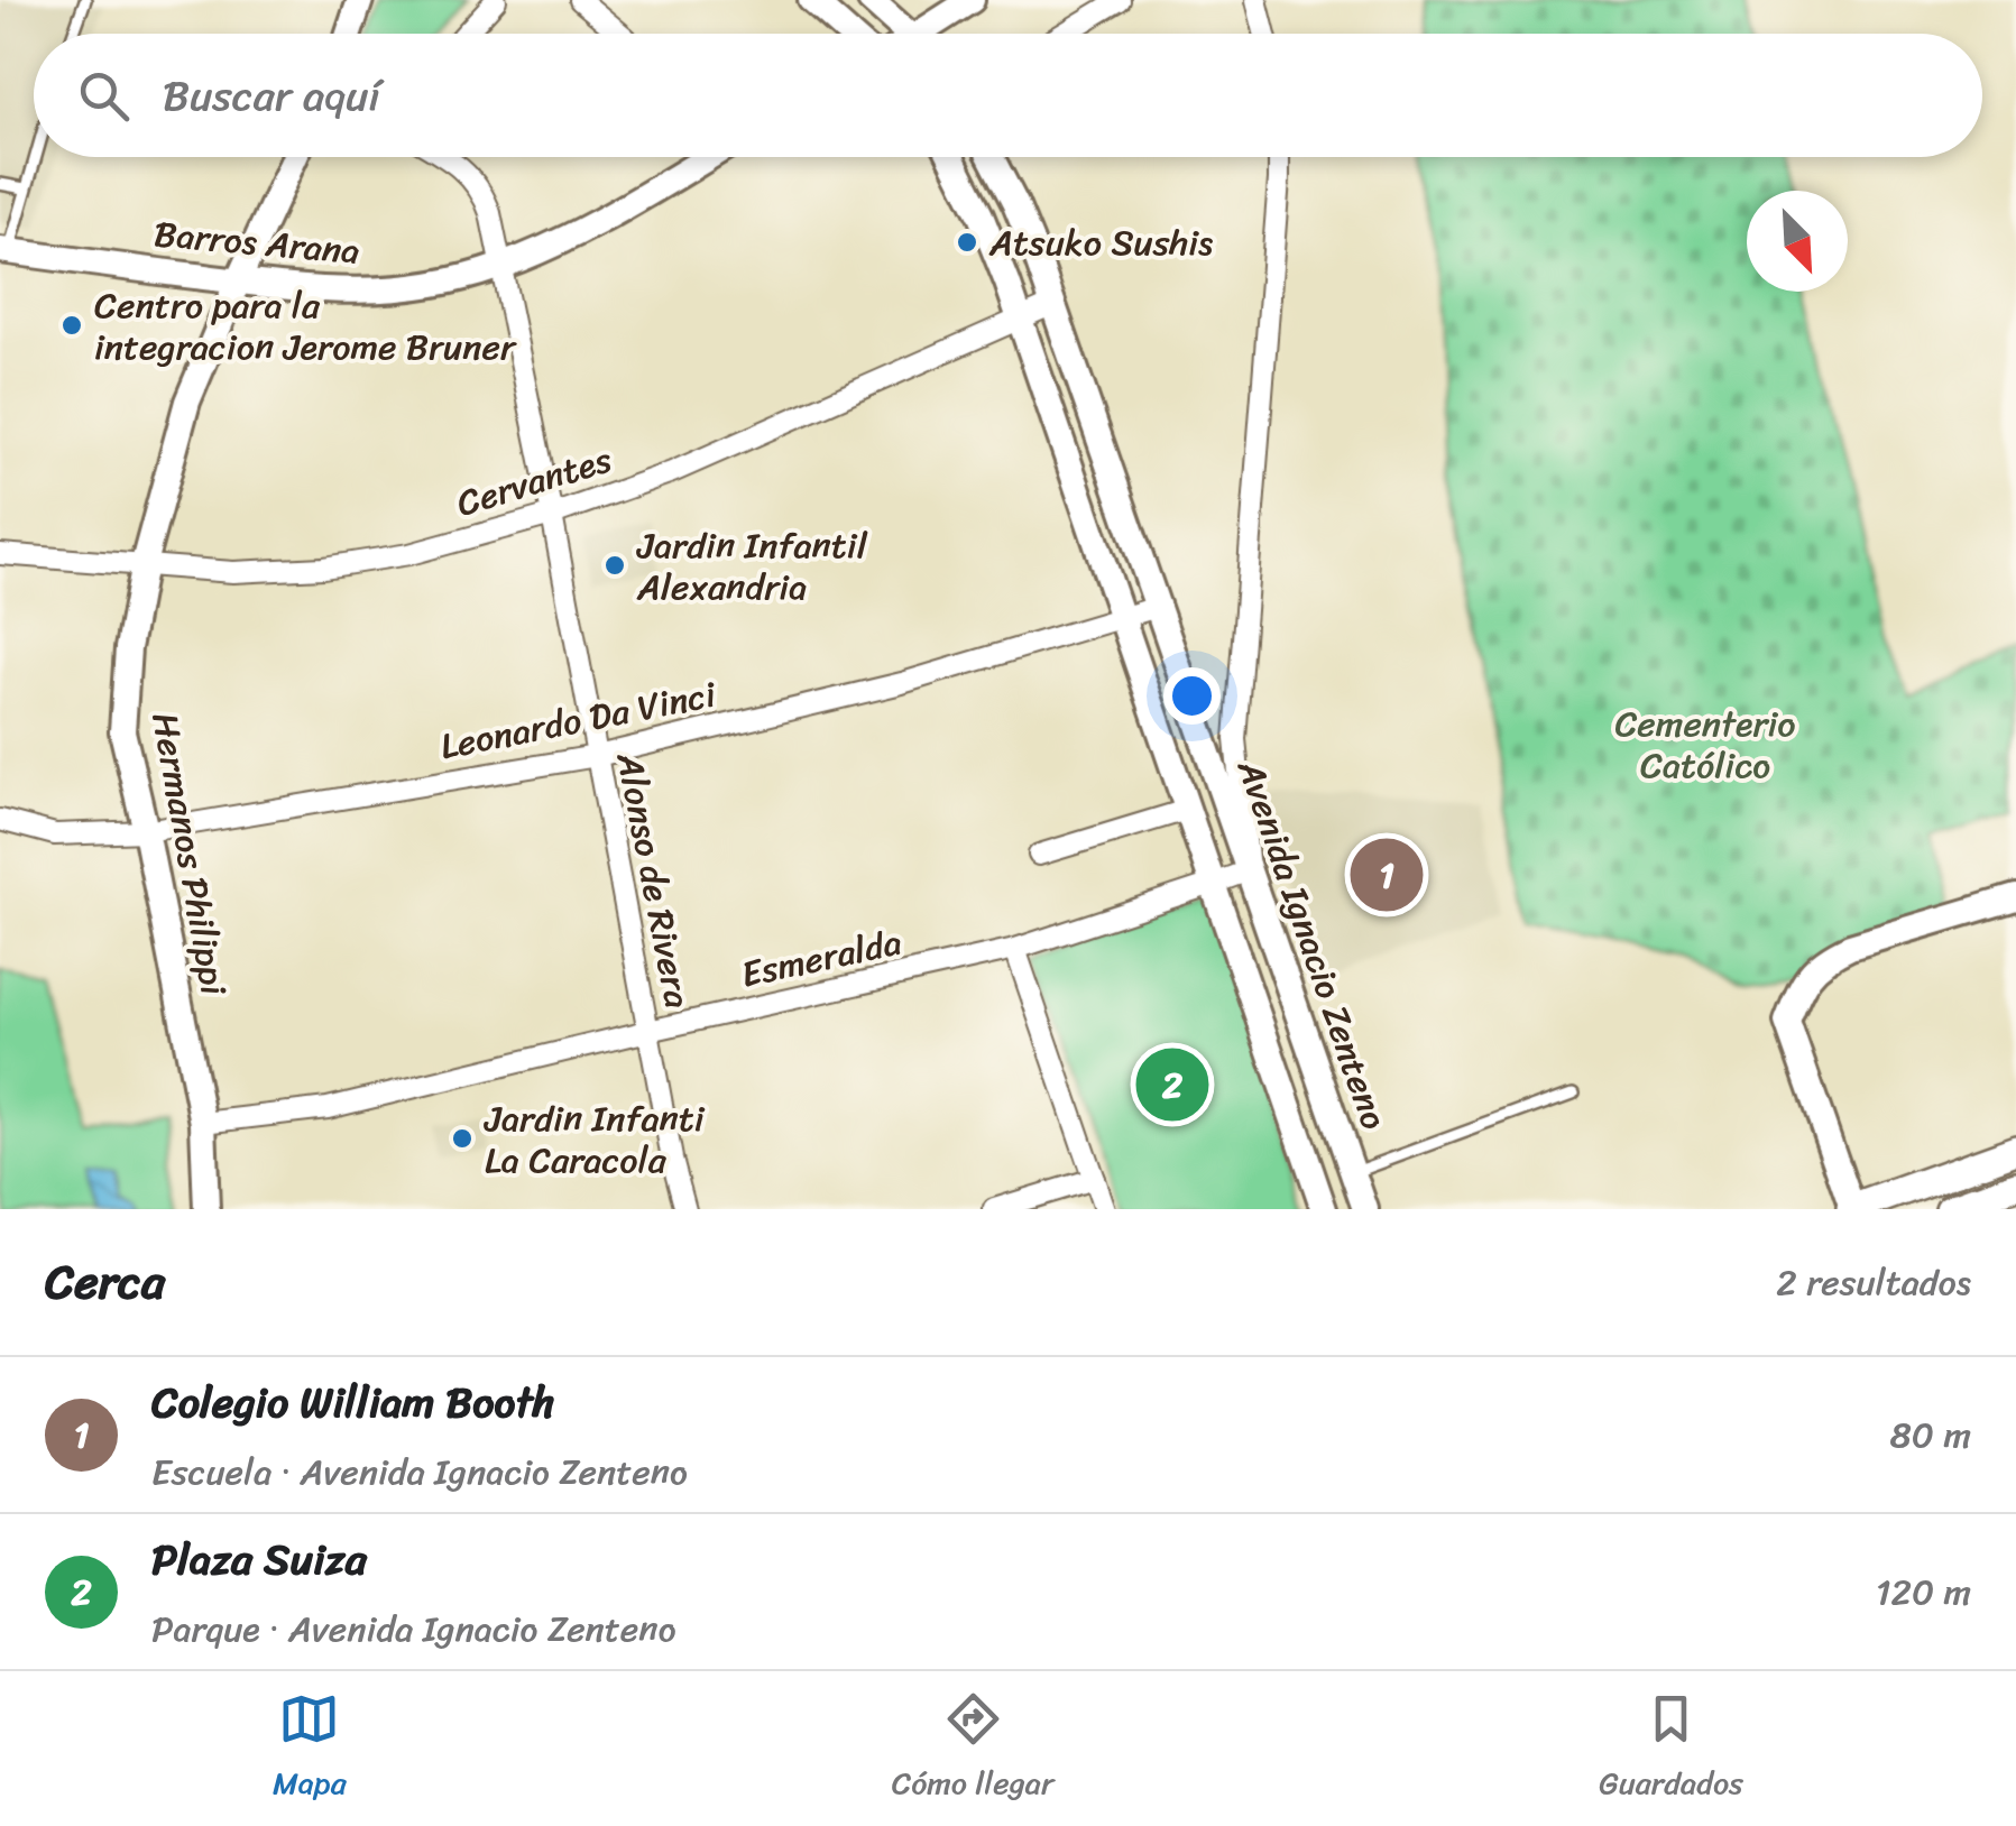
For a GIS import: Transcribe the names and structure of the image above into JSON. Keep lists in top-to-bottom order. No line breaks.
{"streets":{"street":["Barros Arana","Cervantes","Leonardo Da Vinci","Hermanos Philippi","Alonso de Rivera","Avenida Ignacio Zenteno","Esmeralda"]},"crossings":[["Barros Arana","Hermanos Philippi"],["Barros Arana","Alonso de Rivera"],["Cervantes","Hermanos Philippi"],["Cervantes","Alonso de Rivera"],["Cervantes","Avenida Ignacio Zenteno"],["Leonardo Da Vinci","Hermanos Philippi"],["Leonardo Da Vinci","Alonso de Rivera"],["Leonardo Da Vinci","Avenida Ignacio Zenteno"],["Hermanos Philippi","Esmeralda"],["Alonso de Rivera","Esmeralda"],["Avenida Ignacio Zenteno","Esmeralda"]],"parks":["Cementerio Católico"],"places":["Atsuko Sushis","Centro para la integracion Jerome Bruner","Jardin Infantil Alexandria","Jardin Infanti La Caracola"],"north":"bottom right","page":{"search":"Buscar aquí","pins":["1","2"],"heading":["Cerca","2 resultados"],"list":[{"mark":"1","name":"Colegio William Booth","note":"Escuela · Avenida Ignacio Zenteno","value":"80 m"},{"mark":"2","name":"Plaza Suiza","note":"Parque · Avenida Ignacio Zenteno","value":"120 m"}],"nav":["Mapa","Cómo llegar","Guardados"]}}
